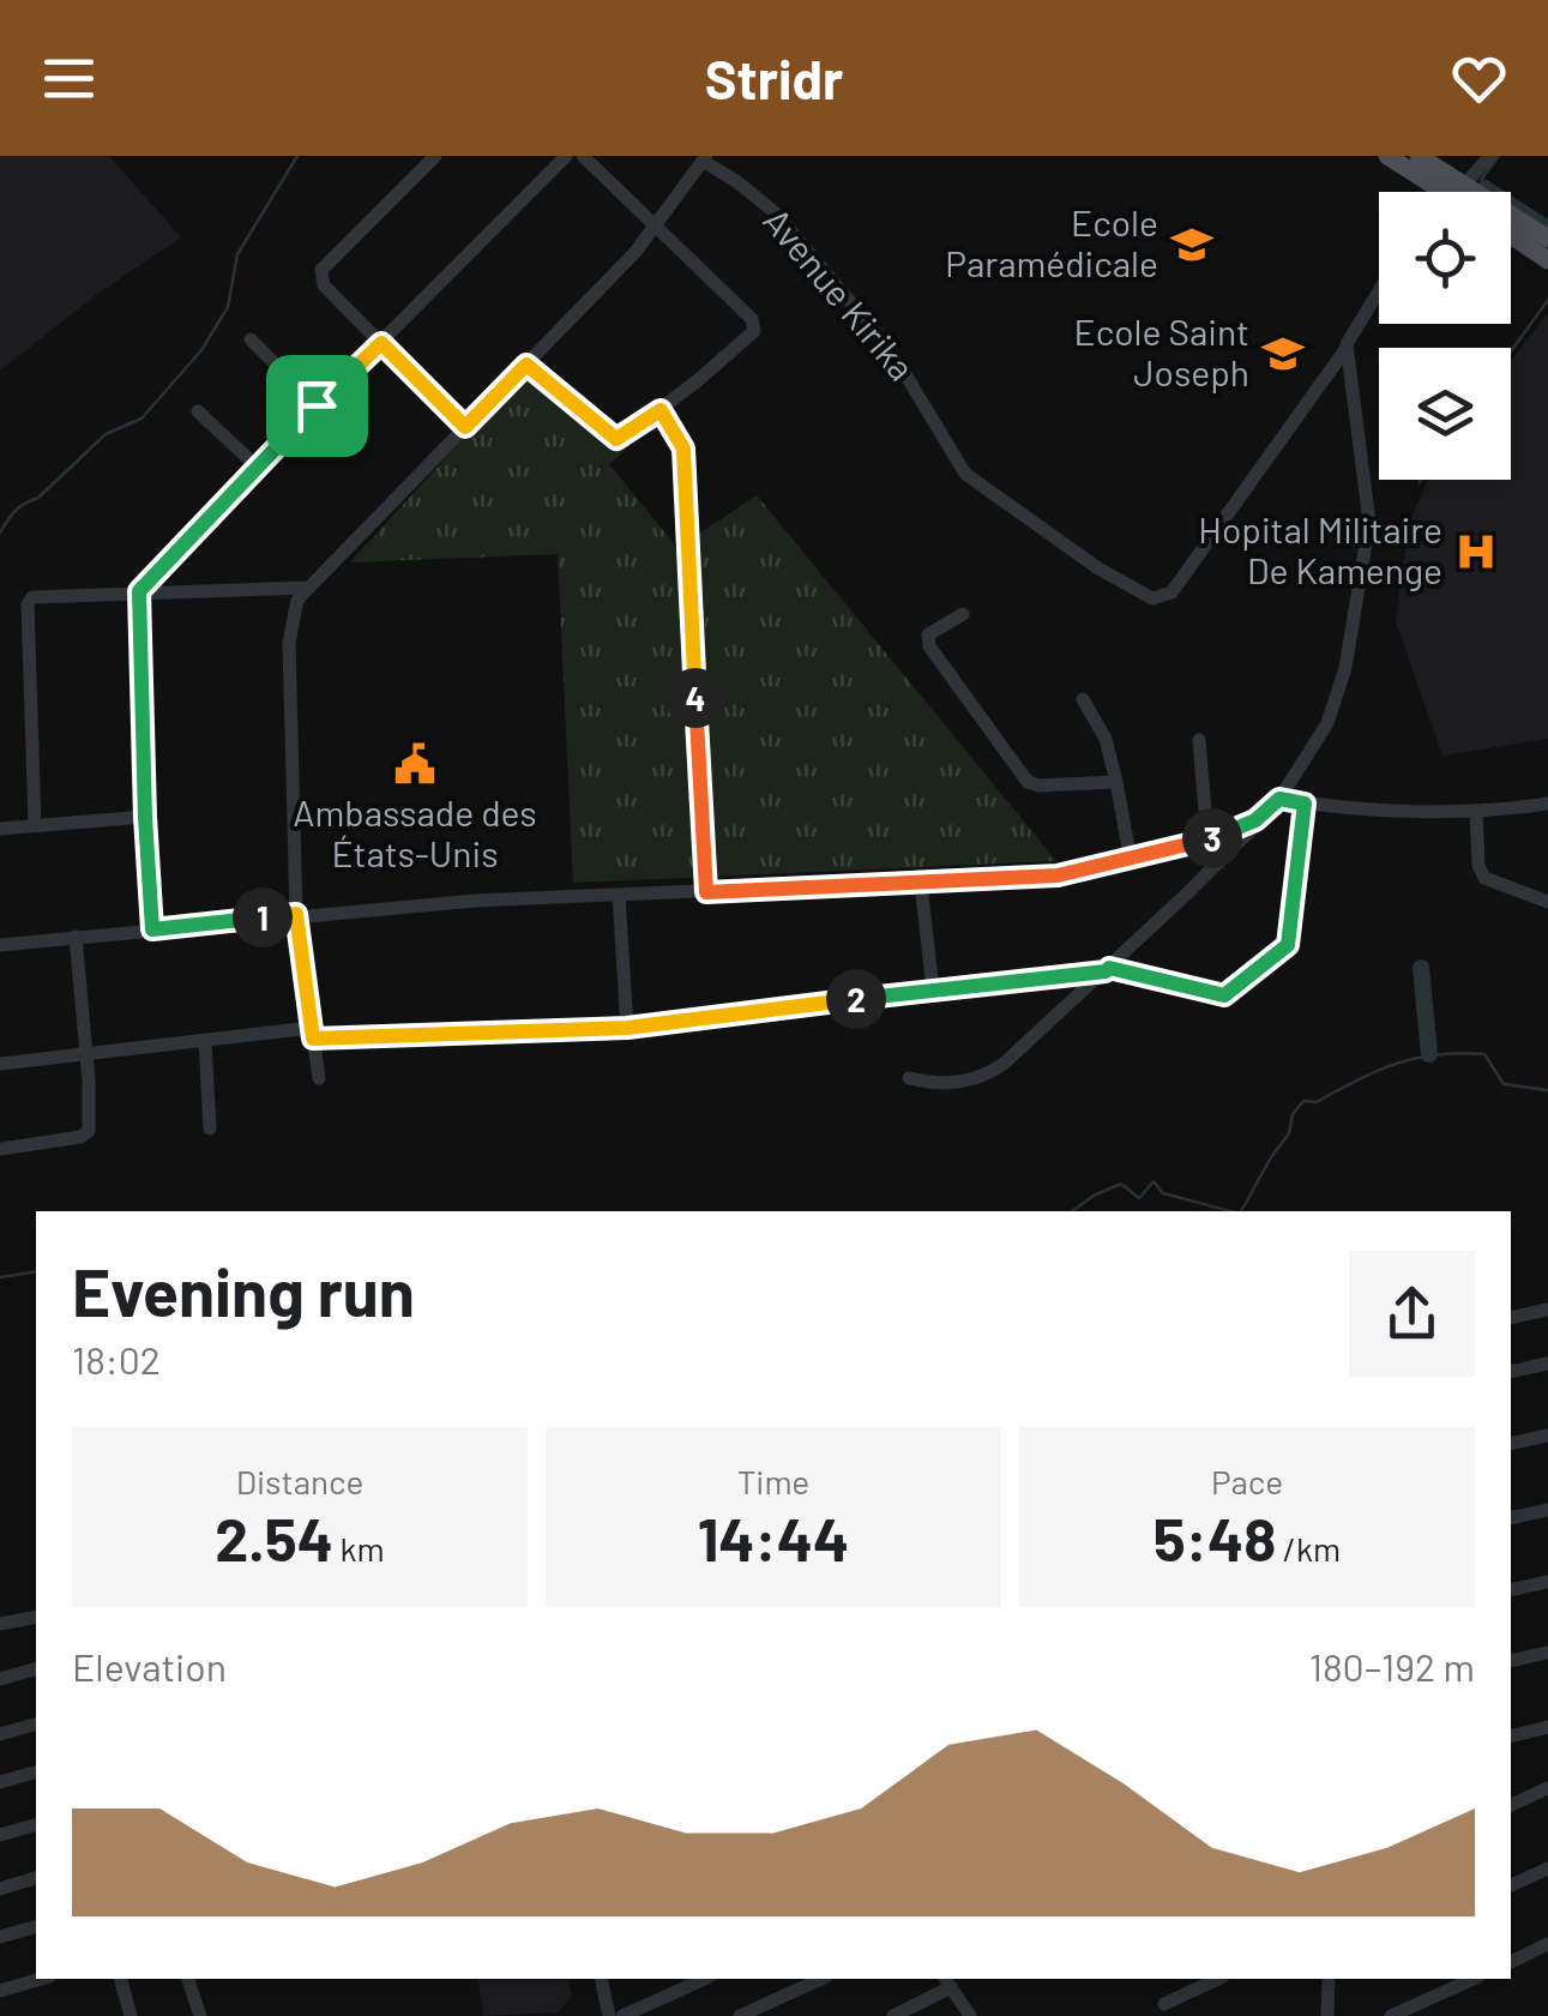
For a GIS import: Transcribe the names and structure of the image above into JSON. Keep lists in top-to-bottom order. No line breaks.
{"streets":{"street":["Avenue Kirika"]},"places":{"school or university":["Ecole Paramédicale","Ecole Saint Joseph"],"hospital":["Hopital Militaire De Kamenge"],"public building":["Ambassade des États-Unis"]},"page":{"header":"Stridr","pins":["4","3","1","2"],"heading":["Evening run","18:02"],"stats":[["Distance","2.54 km"],["Time","14:44"],["Pace","5:48 /km"]],"chart":["Elevation","180–192 m"]}}
